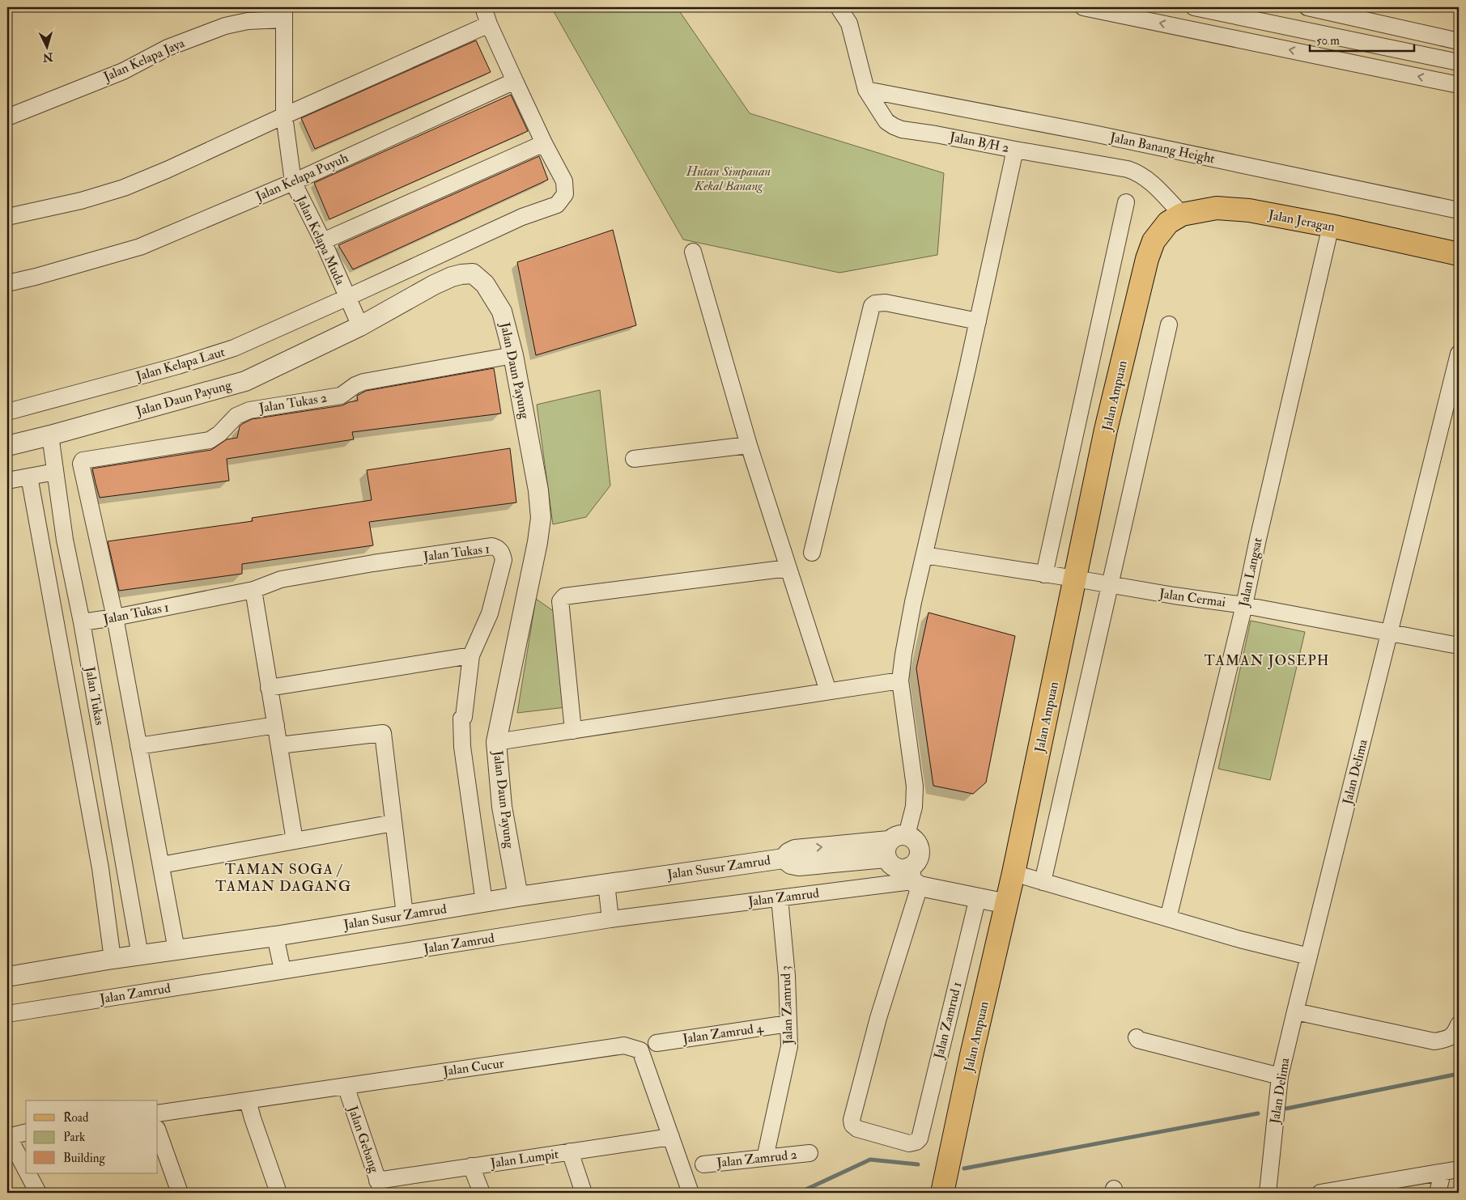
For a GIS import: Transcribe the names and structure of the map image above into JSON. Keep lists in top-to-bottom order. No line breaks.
{"streets":{"main road":["Jalan Jeragan","Jalan Ampuan"],"street":["Jalan Kelapa Jaya","Jalan B/H 2","Jalan Banang Height","Jalan Kelapa Puyuh","Jalan Kelapa Muda","Jalan Kelapa Laut","Jalan Daun Payung","Jalan Tukas 2","Jalan Tukas 1","Jalan Langsat","Jalan Cermai","Jalan Tukas","Jalan Delima","Jalan Susur Zamrud","Jalan Zamrud","Jalan Zamrud 3","Jalan Zamrud 1","Jalan Zamrud 4","Jalan Cucur","Jalan Gebang","Jalan Lumpit","Jalan Zamrud 2"]},"crossings":[["Jalan Kelapa Jaya","Jalan Kelapa Muda"],["Jalan B/H 2","Jalan Banang Height"],["Jalan B/H 2","Jalan Jeragan"],["Jalan Kelapa Puyuh","Jalan Kelapa Muda"],["Jalan Kelapa Puyuh","Jalan Kelapa Laut"],["Jalan Jeragan","Jalan Ampuan"],["Jalan Jeragan","Jalan Langsat"],["Jalan Kelapa Muda","Jalan Kelapa Laut"],["Jalan Kelapa Muda","Jalan Daun Payung"],["Jalan Daun Payung","Jalan Tukas 2"],["Jalan Daun Payung","Jalan Tukas"],["Jalan Daun Payung","Jalan Susur Zamrud"],["Jalan Ampuan","Jalan Cermai"],["Jalan Ampuan","Jalan Zamrud"],["Jalan Tukas 2","Jalan Tukas 1"],["Jalan Tukas 1","Jalan Tukas"],["Jalan Tukas 1","Jalan Susur Zamrud"],["Jalan Langsat","Jalan Cermai"],["Jalan Cermai","Jalan Delima"],["Jalan Tukas","Jalan Susur Zamrud"],["Jalan Zamrud","Jalan Zamrud 3"],["Jalan Zamrud","Jalan Zamrud 1"],["Jalan Zamrud 3","Jalan Zamrud 4"],["Jalan Zamrud 3","Jalan Zamrud 2"],["Jalan Cucur","Jalan Gebang"],["Jalan Cucur","Jalan Lumpit"],["Jalan Gebang","Jalan Lumpit"]],"districts":["TAMAN JOSEPH","TAMAN SOGA / TAMAN DAGANG"],"parks":["Hutan Simpanan Kekal Banang"],"legend":["Road","Park","Building"],"scale_bar":"50 m","north":"bottom"}
